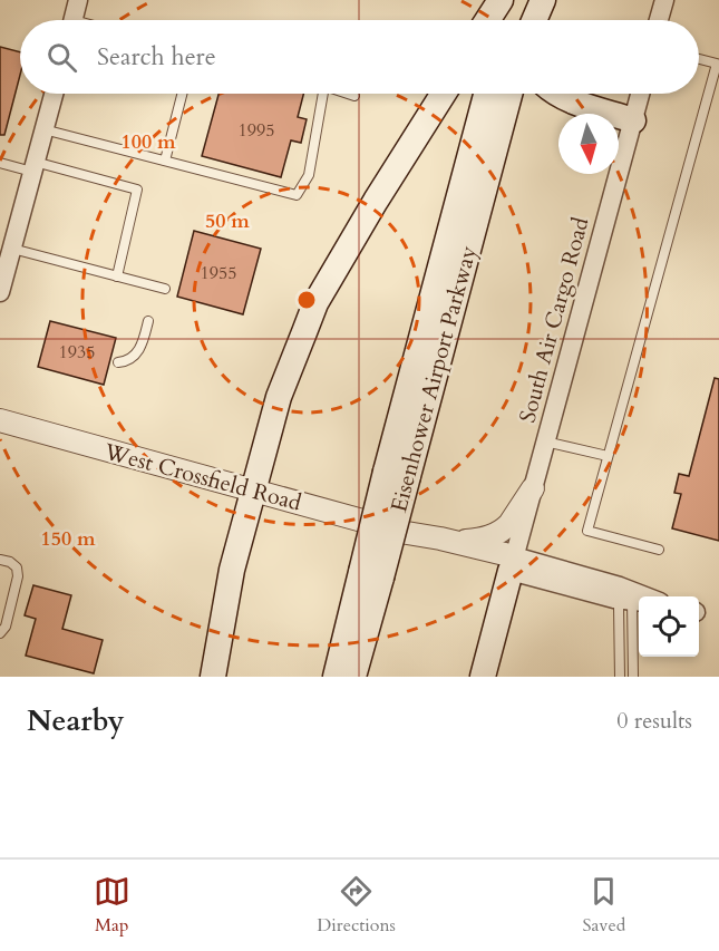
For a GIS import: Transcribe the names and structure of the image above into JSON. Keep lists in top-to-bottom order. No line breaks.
{"streets":{"main road":["Eisenhower Airport Parkway"],"street":["South Air Cargo Road","West Crossfield Road"]},"crossings":[["South Air Cargo Road","West Crossfield Road"]],"house_numbers":["1995","1955","1935"],"north":"bottom","page":{"search":"Search here","heading":["Nearby","0 results"],"nav":["Map","Directions","Saved"]},"rings":["100 m","50 m","150 m"]}
